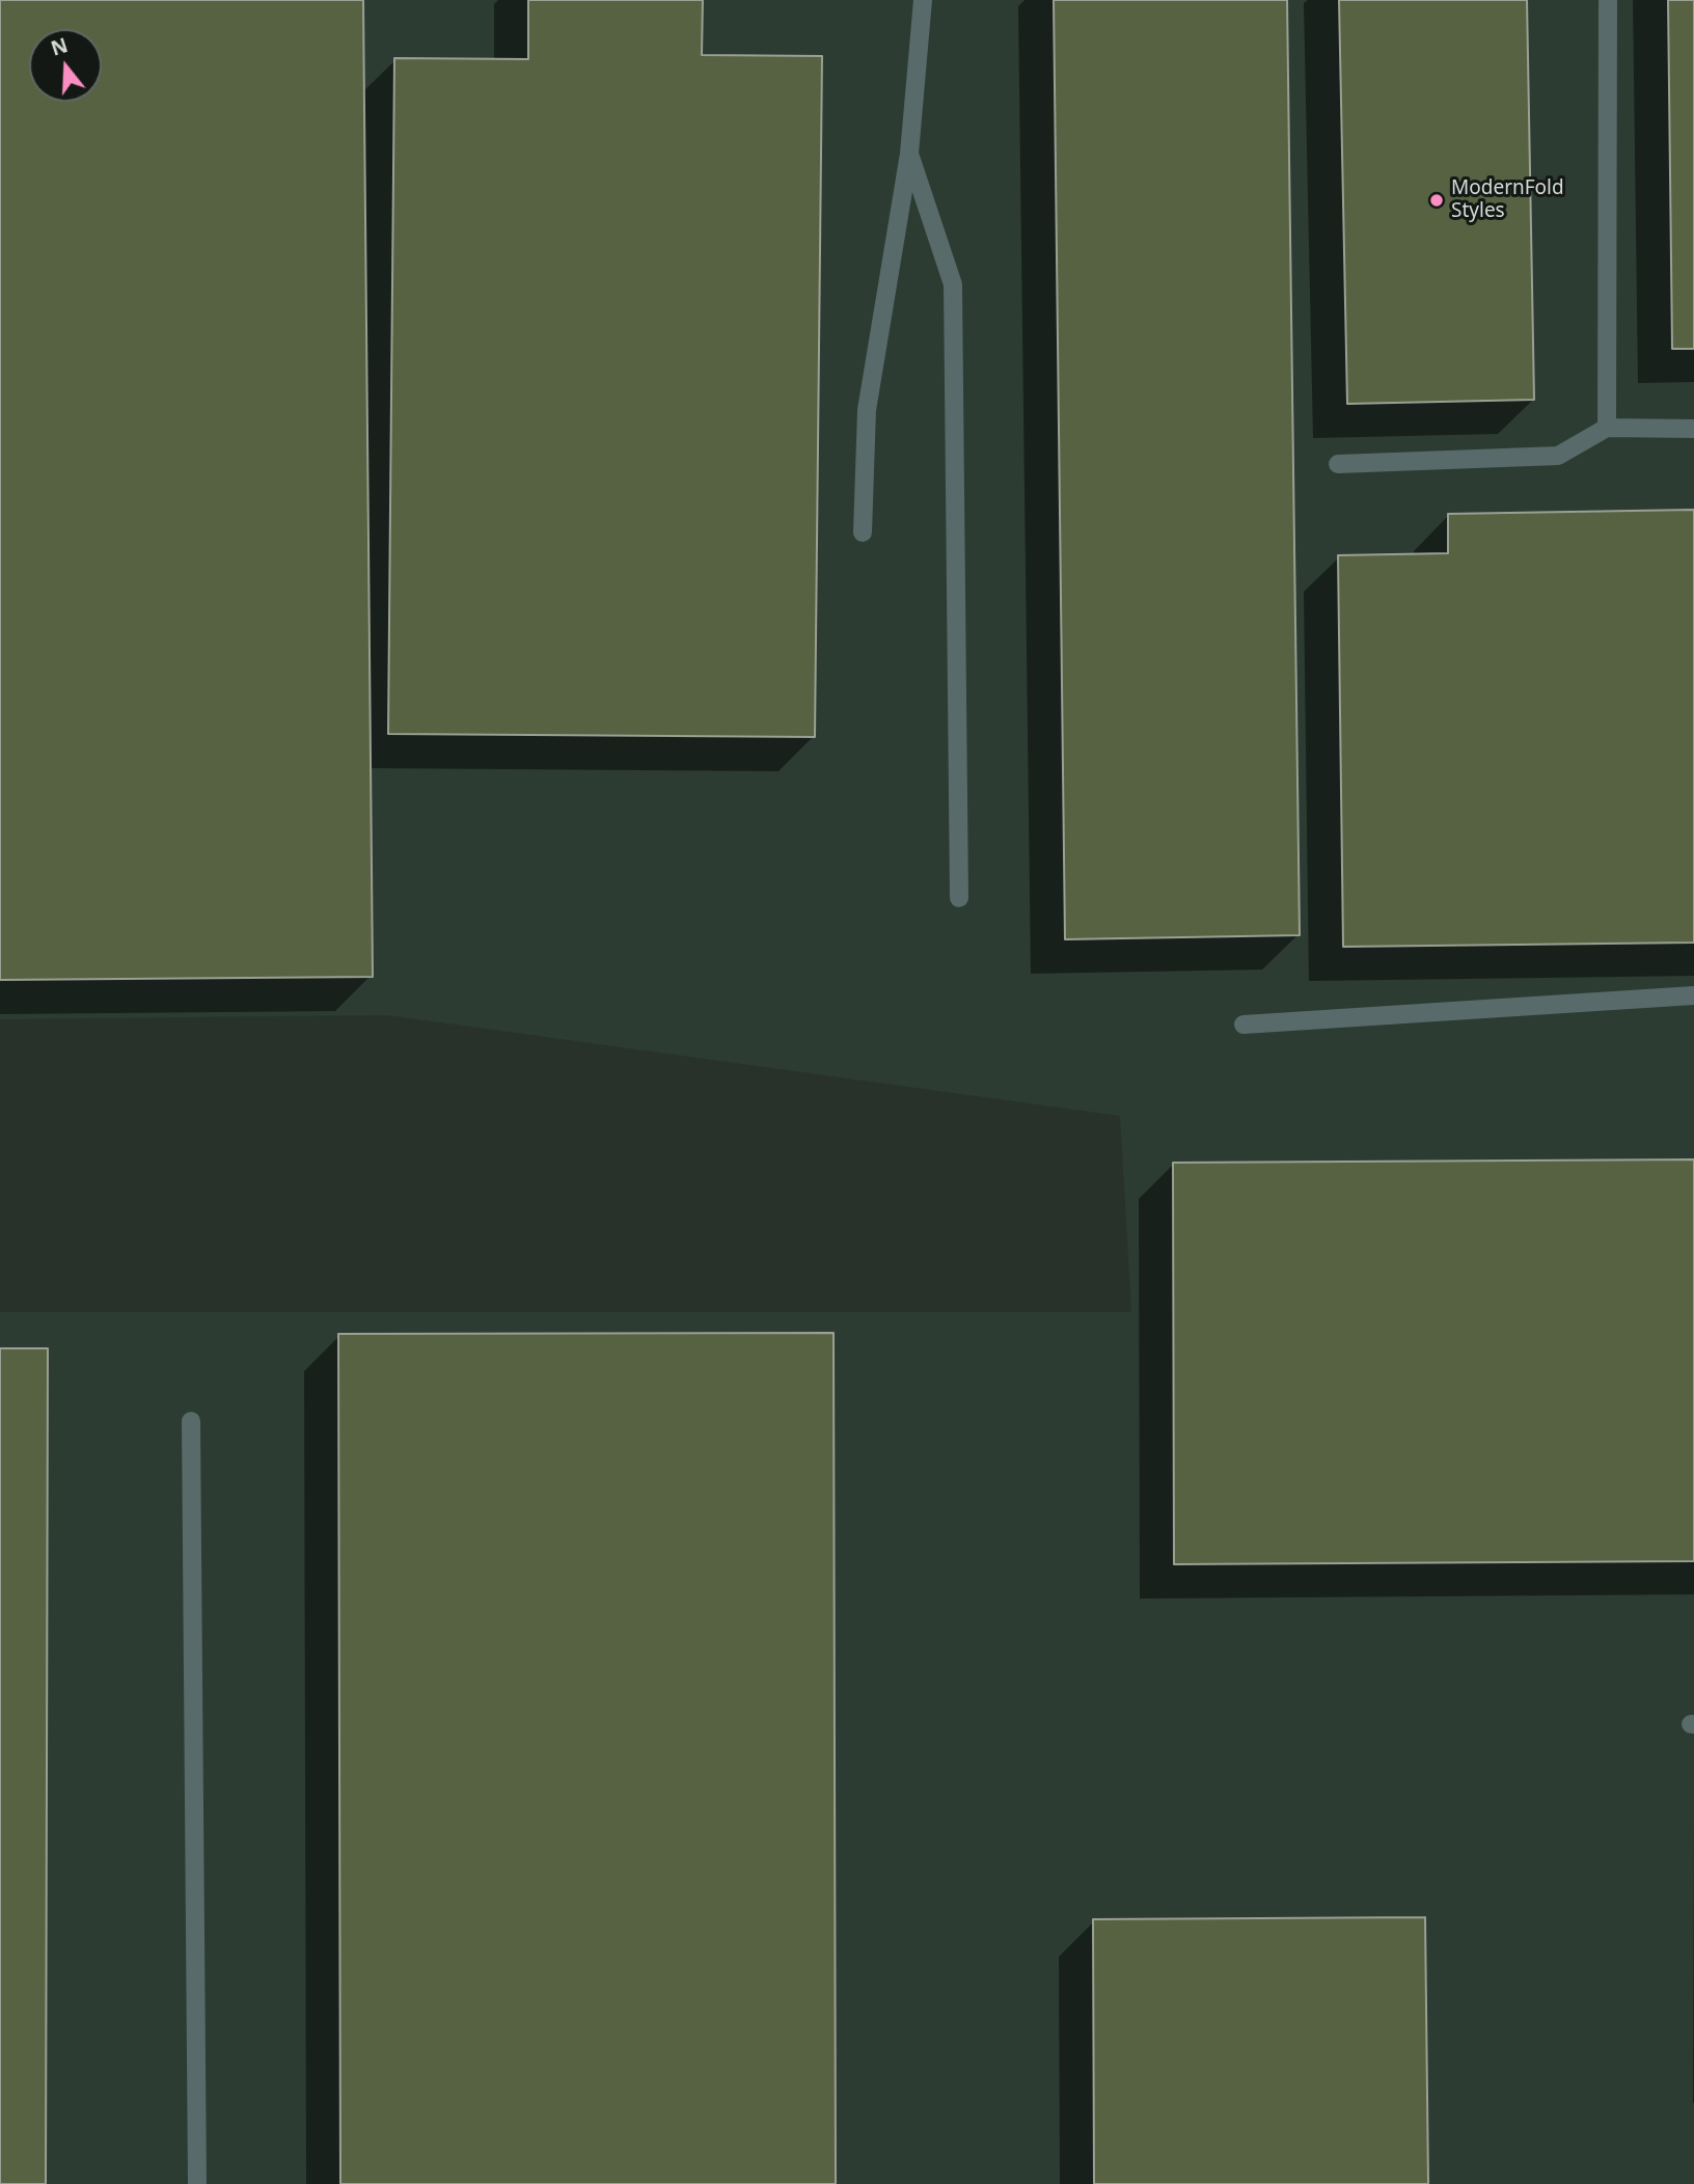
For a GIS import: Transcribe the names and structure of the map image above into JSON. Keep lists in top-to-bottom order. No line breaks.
{"places":["ModernFold Styles"],"north":"top"}
